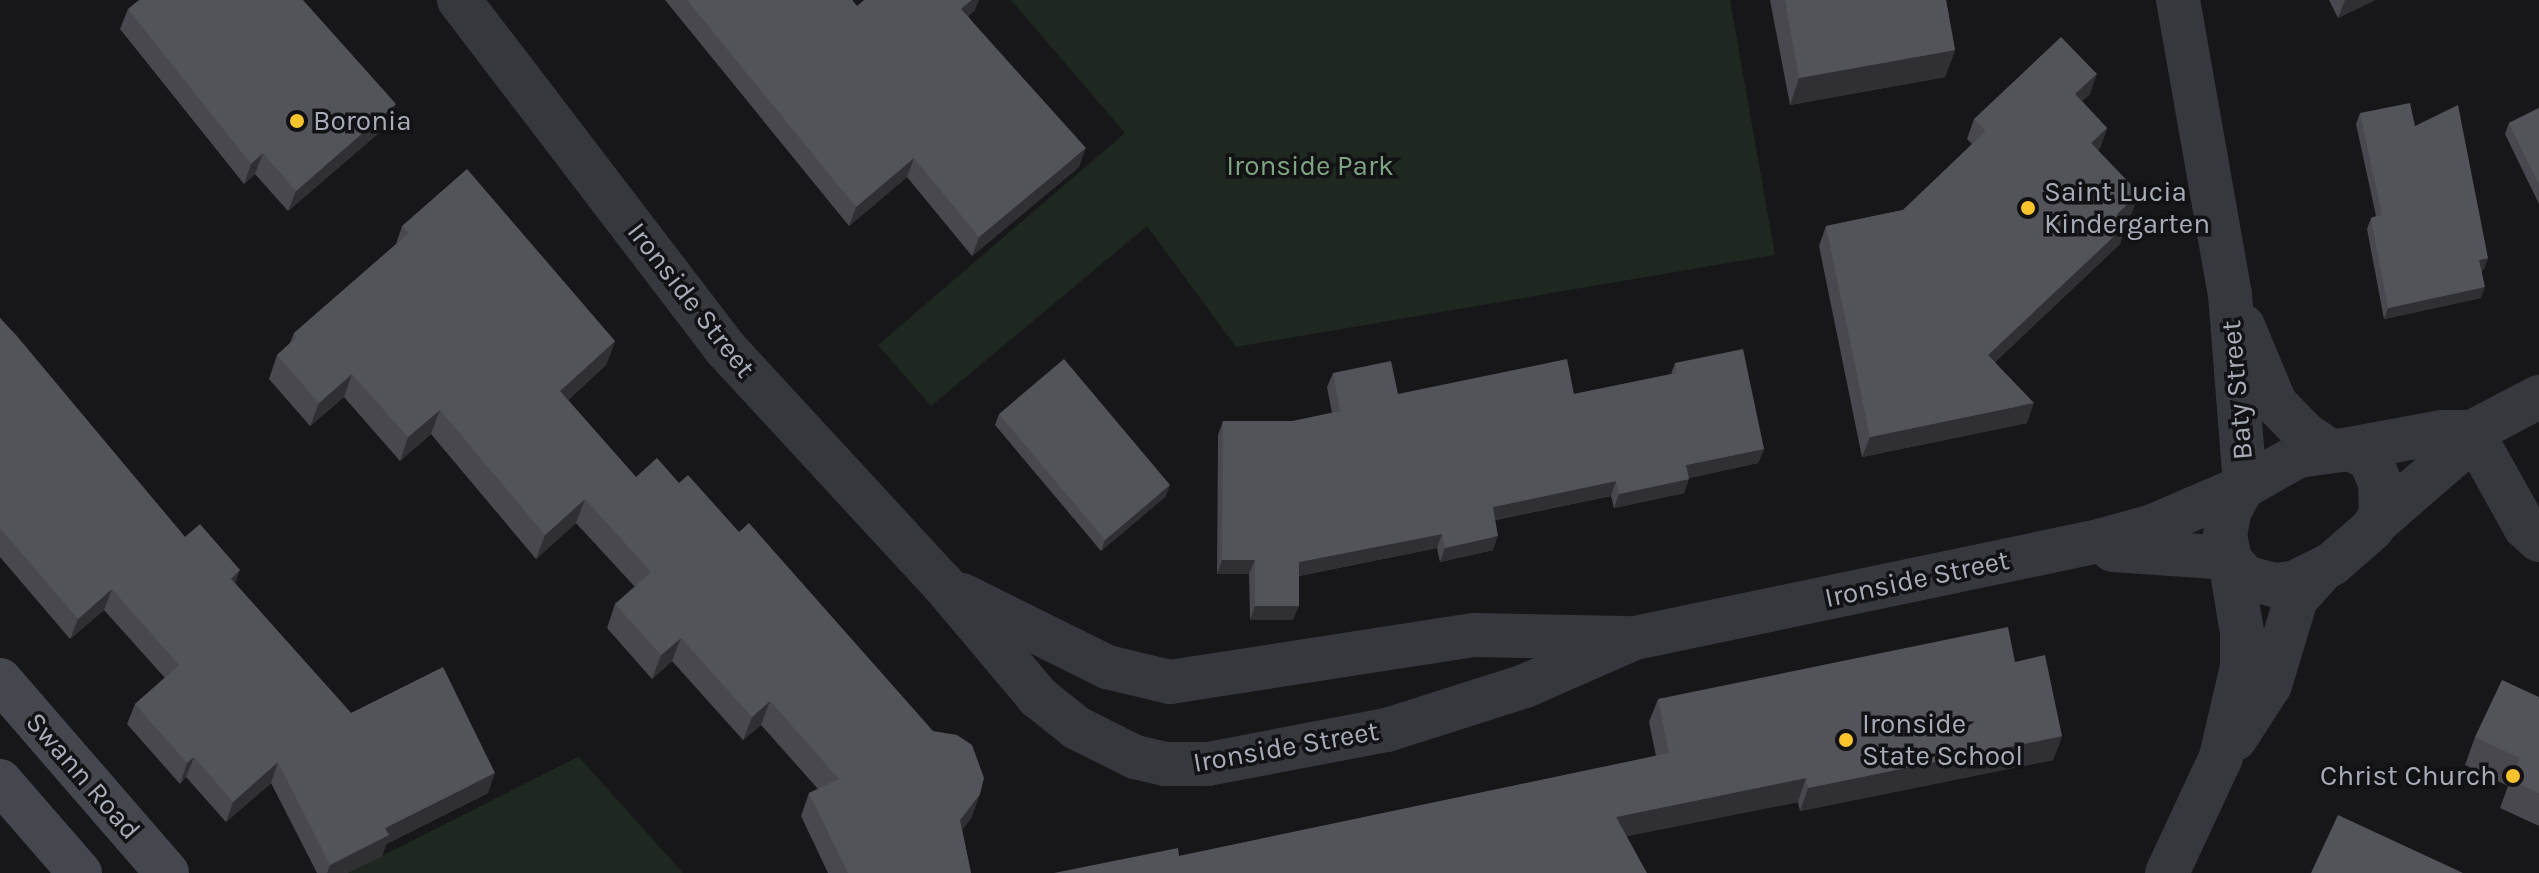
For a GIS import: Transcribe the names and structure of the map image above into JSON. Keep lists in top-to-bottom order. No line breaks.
{"streets":{"main road":["Swann Road"],"street":["Ironside Street","Baty Street"]},"crossings":[["Ironside Street","Baty Street"]],"parks":["Ironside Park"],"places":["Boronia","Saint Lucia Kindergarten","Ironside State School","Christ Church"]}
